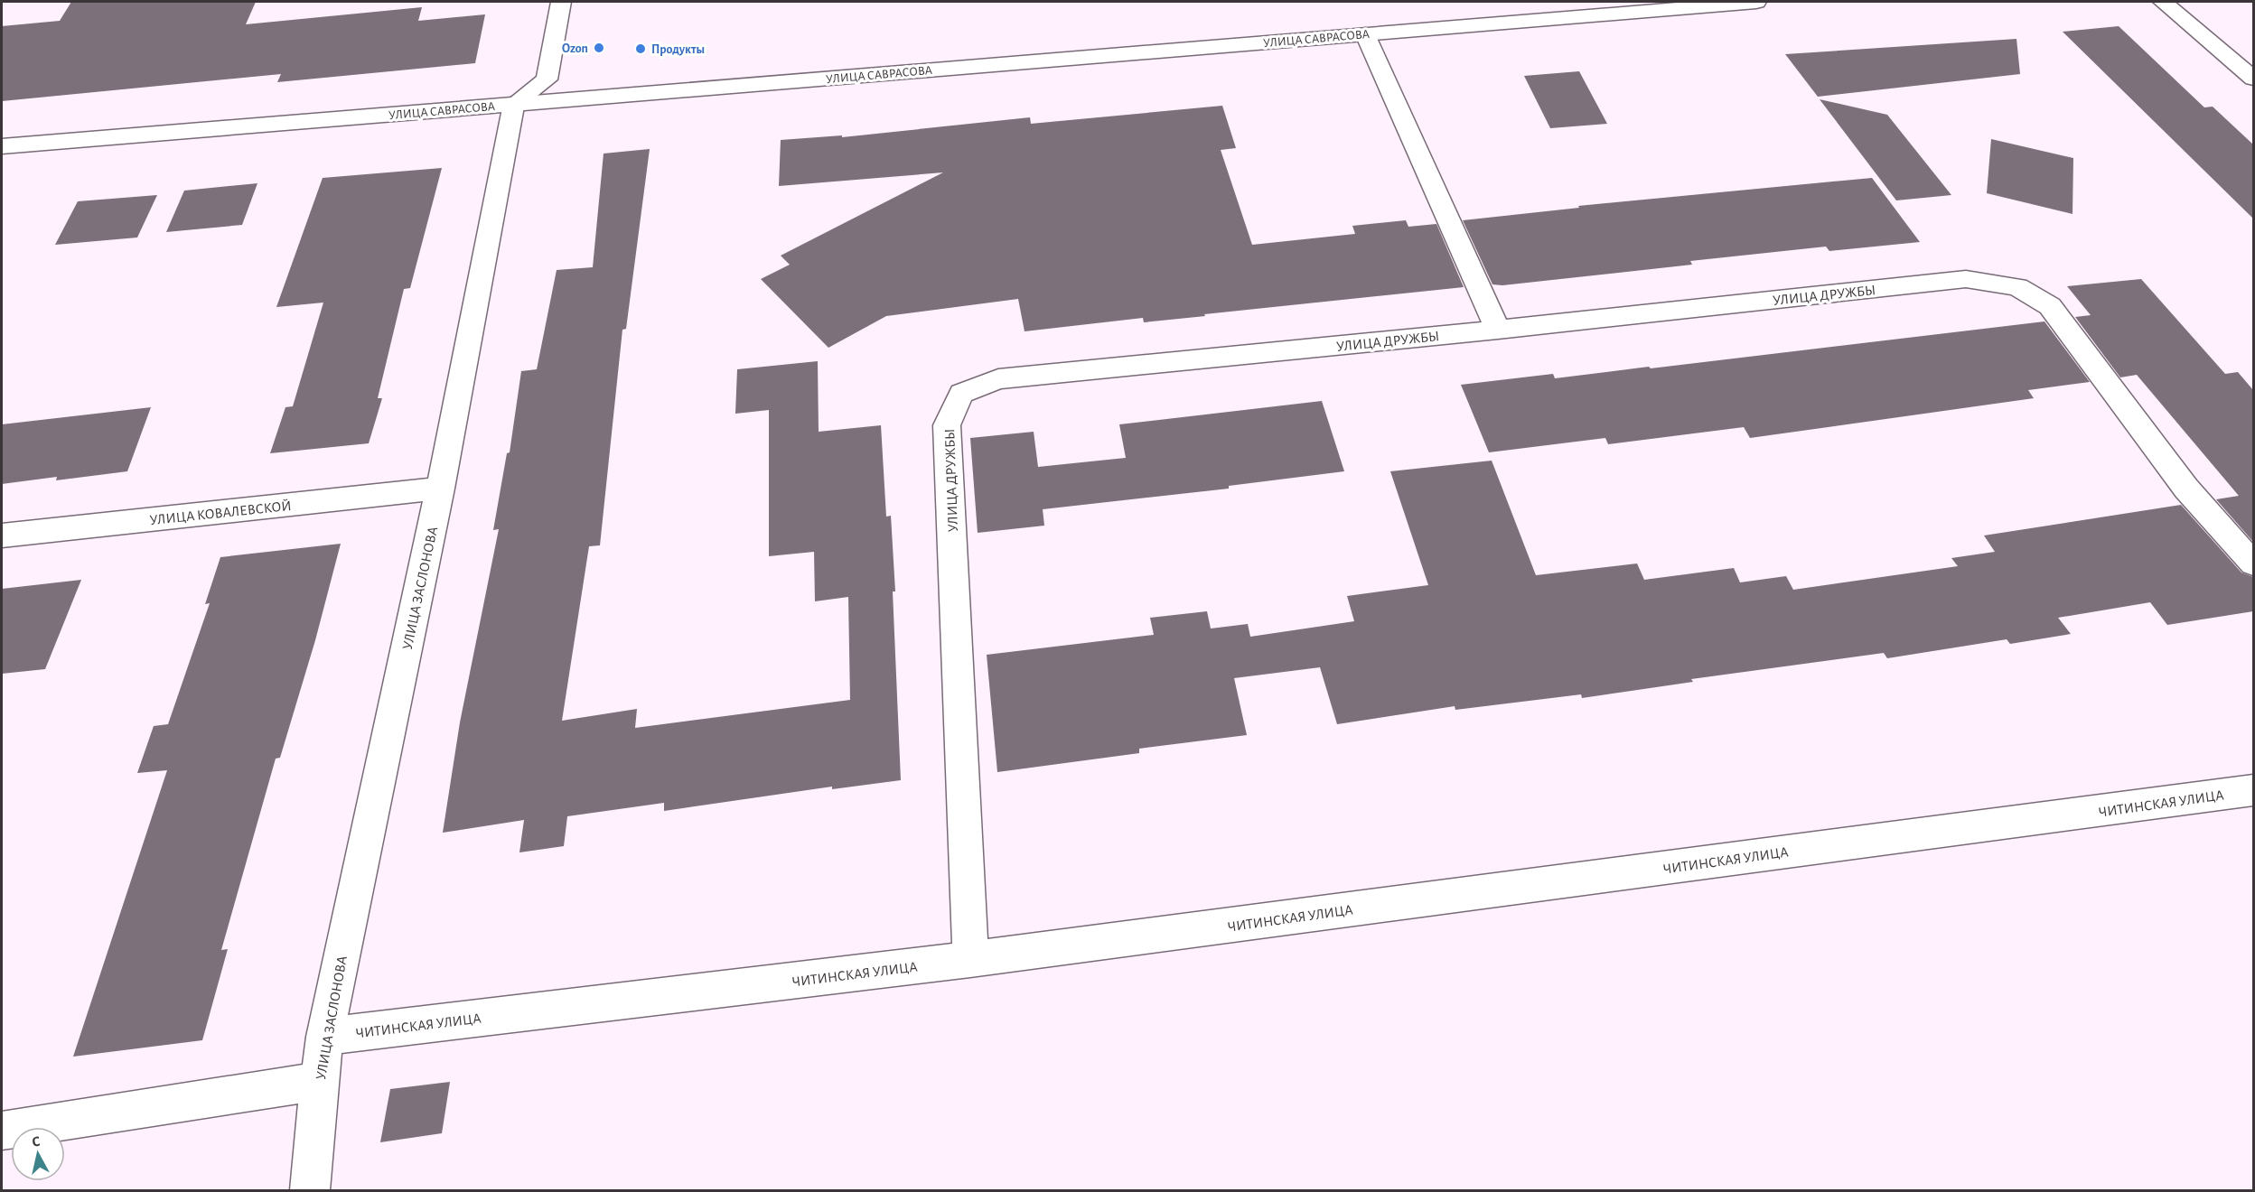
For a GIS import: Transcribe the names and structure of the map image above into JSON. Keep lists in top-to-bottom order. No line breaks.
{"streets":{"street":["УЛИЦА САВРАСОВА","УЛИЦА ДРУЖБЫ","УЛИЦА КОВАЛЕВСКОЙ","УЛИЦА ЗАСЛОНОВА","ЧИТИНСКАЯ УЛИЦА"]},"crossings":[["УЛИЦА САВРАСОВА","УЛИЦА ЗАСЛОНОВА"],["УЛИЦА ДРУЖБЫ","ЧИТИНСКАЯ УЛИЦА"],["УЛИЦА КОВАЛЕВСКОЙ","УЛИЦА ЗАСЛОНОВА"],["УЛИЦА ЗАСЛОНОВА","ЧИТИНСКАЯ УЛИЦА"]],"places":["Ozon","Продукты"],"north":"top"}
